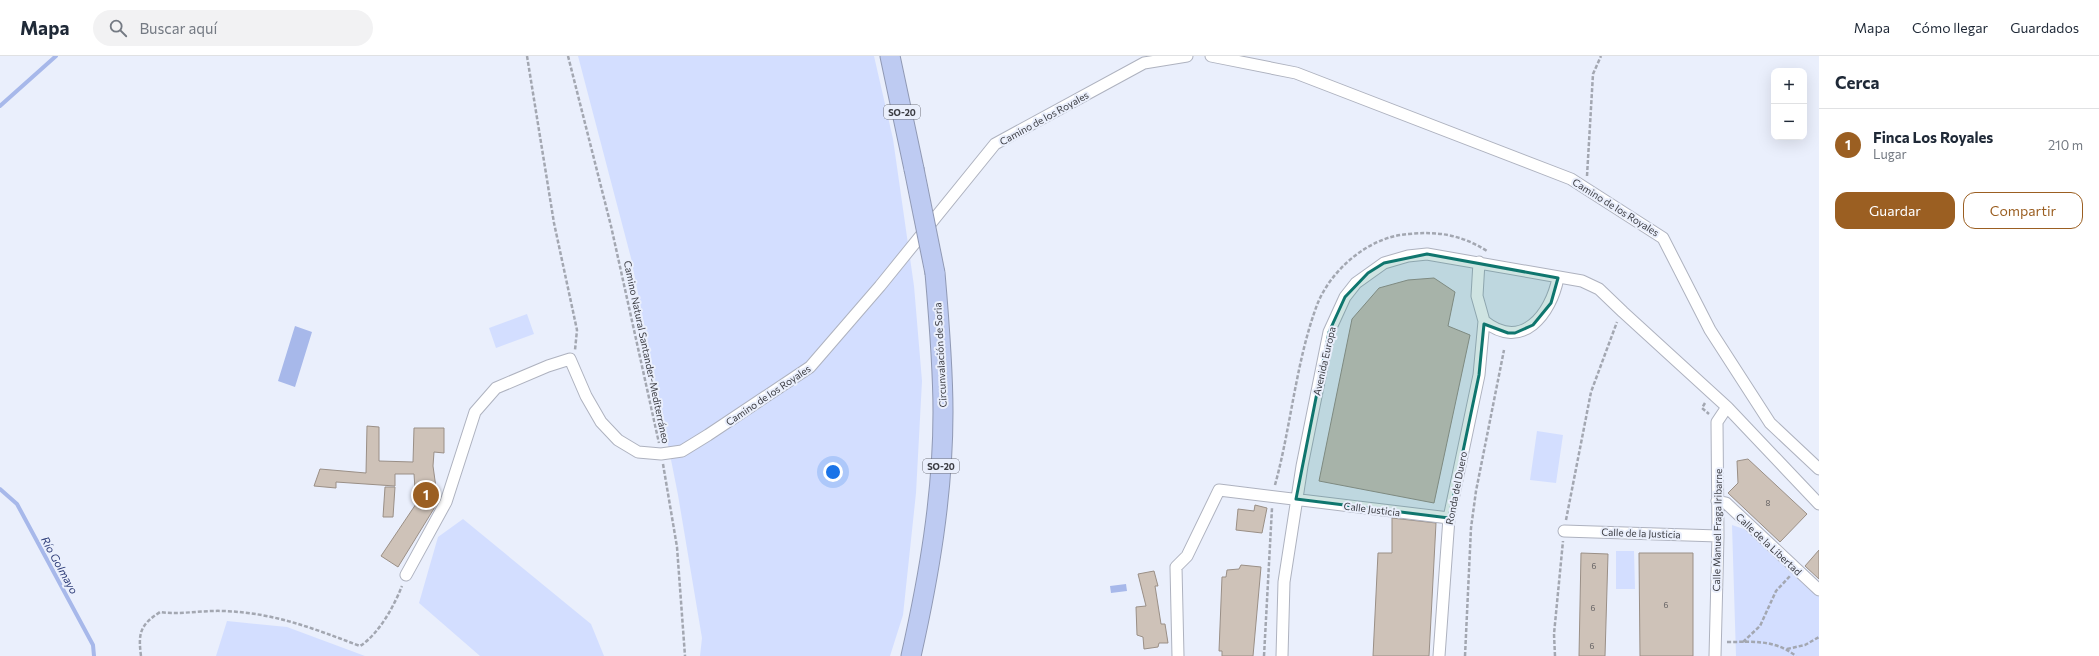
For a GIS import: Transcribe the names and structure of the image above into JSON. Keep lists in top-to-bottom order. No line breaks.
{"streets":{"highway":["SO-20","Circunvalación de Soria"],"street":["Camino de los Royales","Avenida Europa","Ronda del Duero","Calle Justicia","Calle Manuel Fraga Iribarne","Calle de la Justicia","Calle de la Libertad"],"path":["Camino Natural Santander-Mediterráneo"]},"crossings":[["Camino de los Royales","Camino Natural Santander-Mediterráneo"],["Avenida Europa","Ronda del Duero"],["Avenida Europa","Calle Justicia"],["Ronda del Duero","Calle Justicia"],["Calle Manuel Fraga Iribarne","Calle de la Justicia"],["Calle Manuel Fraga Iribarne","Calle de la Libertad"]],"water":["Río Golmayo"],"house_numbers":["8","6","6","6","6"],"page":{"header":"Mapa","search":"Buscar aquí","nav":["Mapa","Cómo llegar","Guardados"],"heading":"Cerca","map_buttons":["+","−"],"list":[{"mark":"1","name":"Finca Los Royales","note":"Lugar","value":"210 m"}],"buttons":["Guardar","Compartir"],"pins":"1"}}
